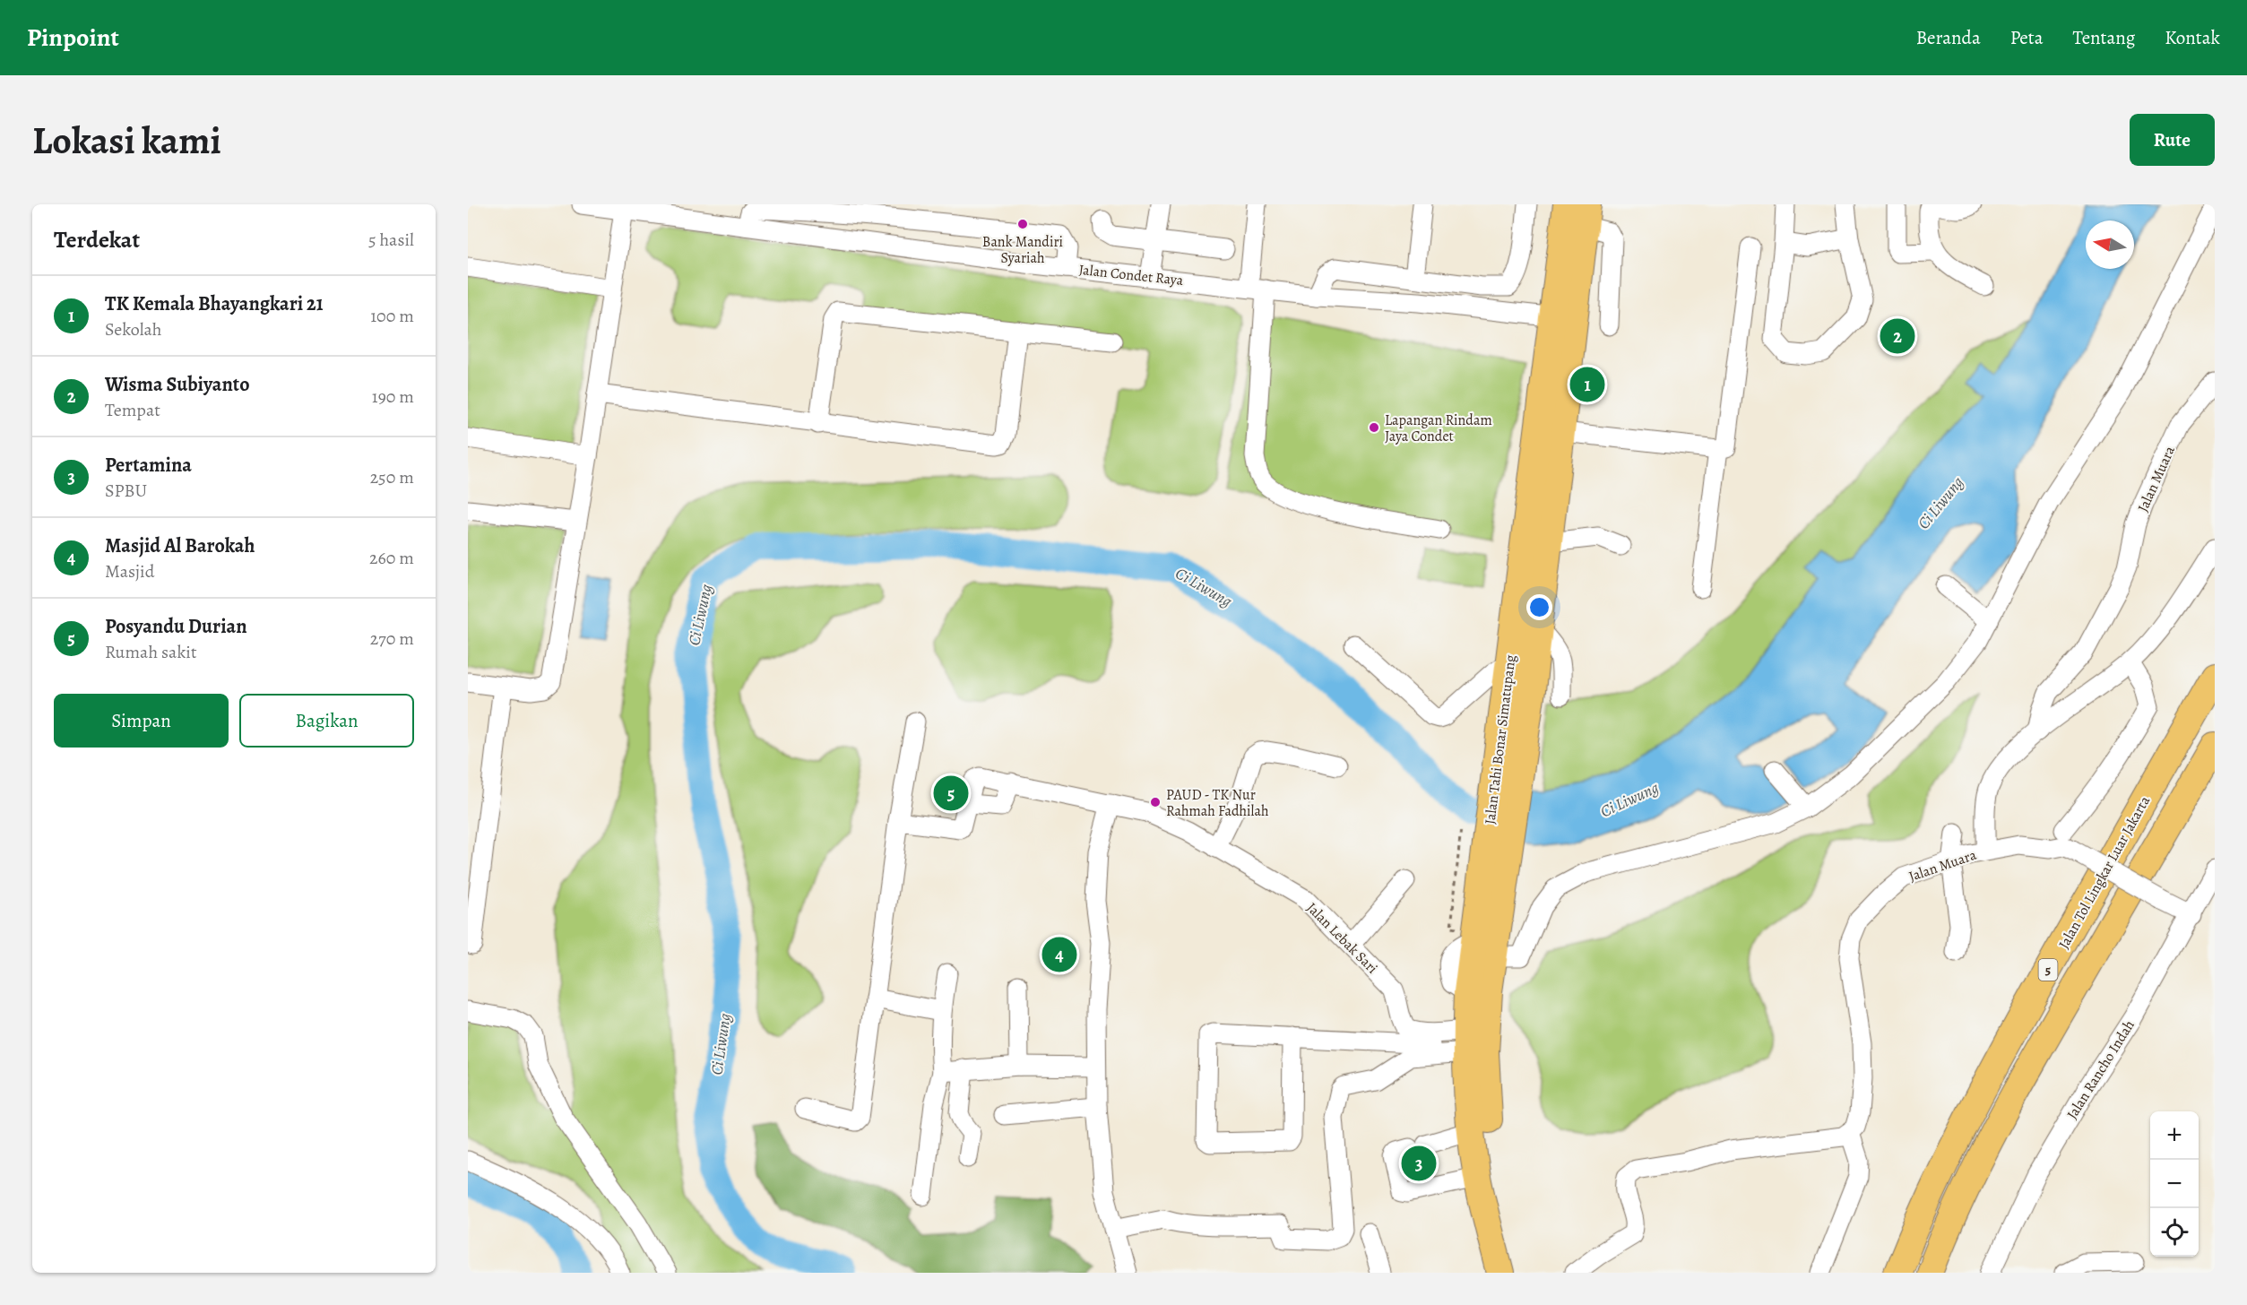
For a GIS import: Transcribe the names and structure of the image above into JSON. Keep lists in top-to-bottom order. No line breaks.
{"streets":{"highway":["Jalan Tahi Bonar Simatupang","Jalan Tol Lingkar Luar Jakarta","5"],"street":["Jalan Condet Raya","Jalan Muara","Jalan Lebak Sari","Jalan Rancho Indah"]},"crossings":[["Jalan Condet Raya","Jalan Tahi Bonar Simatupang"],["Jalan Tahi Bonar Simatupang","Jalan Lebak Sari"]],"water":["Ci Liwung"],"places":["Bank Mandiri Syariah","Lapangan Rindam Jaya Condet","PAUD - TK Nur Rahmah Fadhilah"],"north":"left","page":{"header":"Pinpoint","nav":["Beranda","Peta","Tentang","Kontak"],"buttons":["Rute",["Simpan","Bagikan"]],"title":"Lokasi kami","heading":["Terdekat","5 hasil"],"list":[{"mark":"1","name":"TK Kemala Bhayangkari 21","note":"Sekolah","value":"100 m"},{"mark":"2","name":"Wisma Subiyanto","note":"Tempat","value":"190 m"},{"mark":"3","name":"Pertamina","note":"SPBU","value":"250 m"},{"mark":"4","name":"Masjid Al Barokah","note":"Masjid","value":"260 m"},{"mark":"5","name":"Posyandu Durian","note":"Rumah sakit","value":"270 m"}],"pins":["2","1","5","4","3"],"map_buttons":["+","−"]}}
